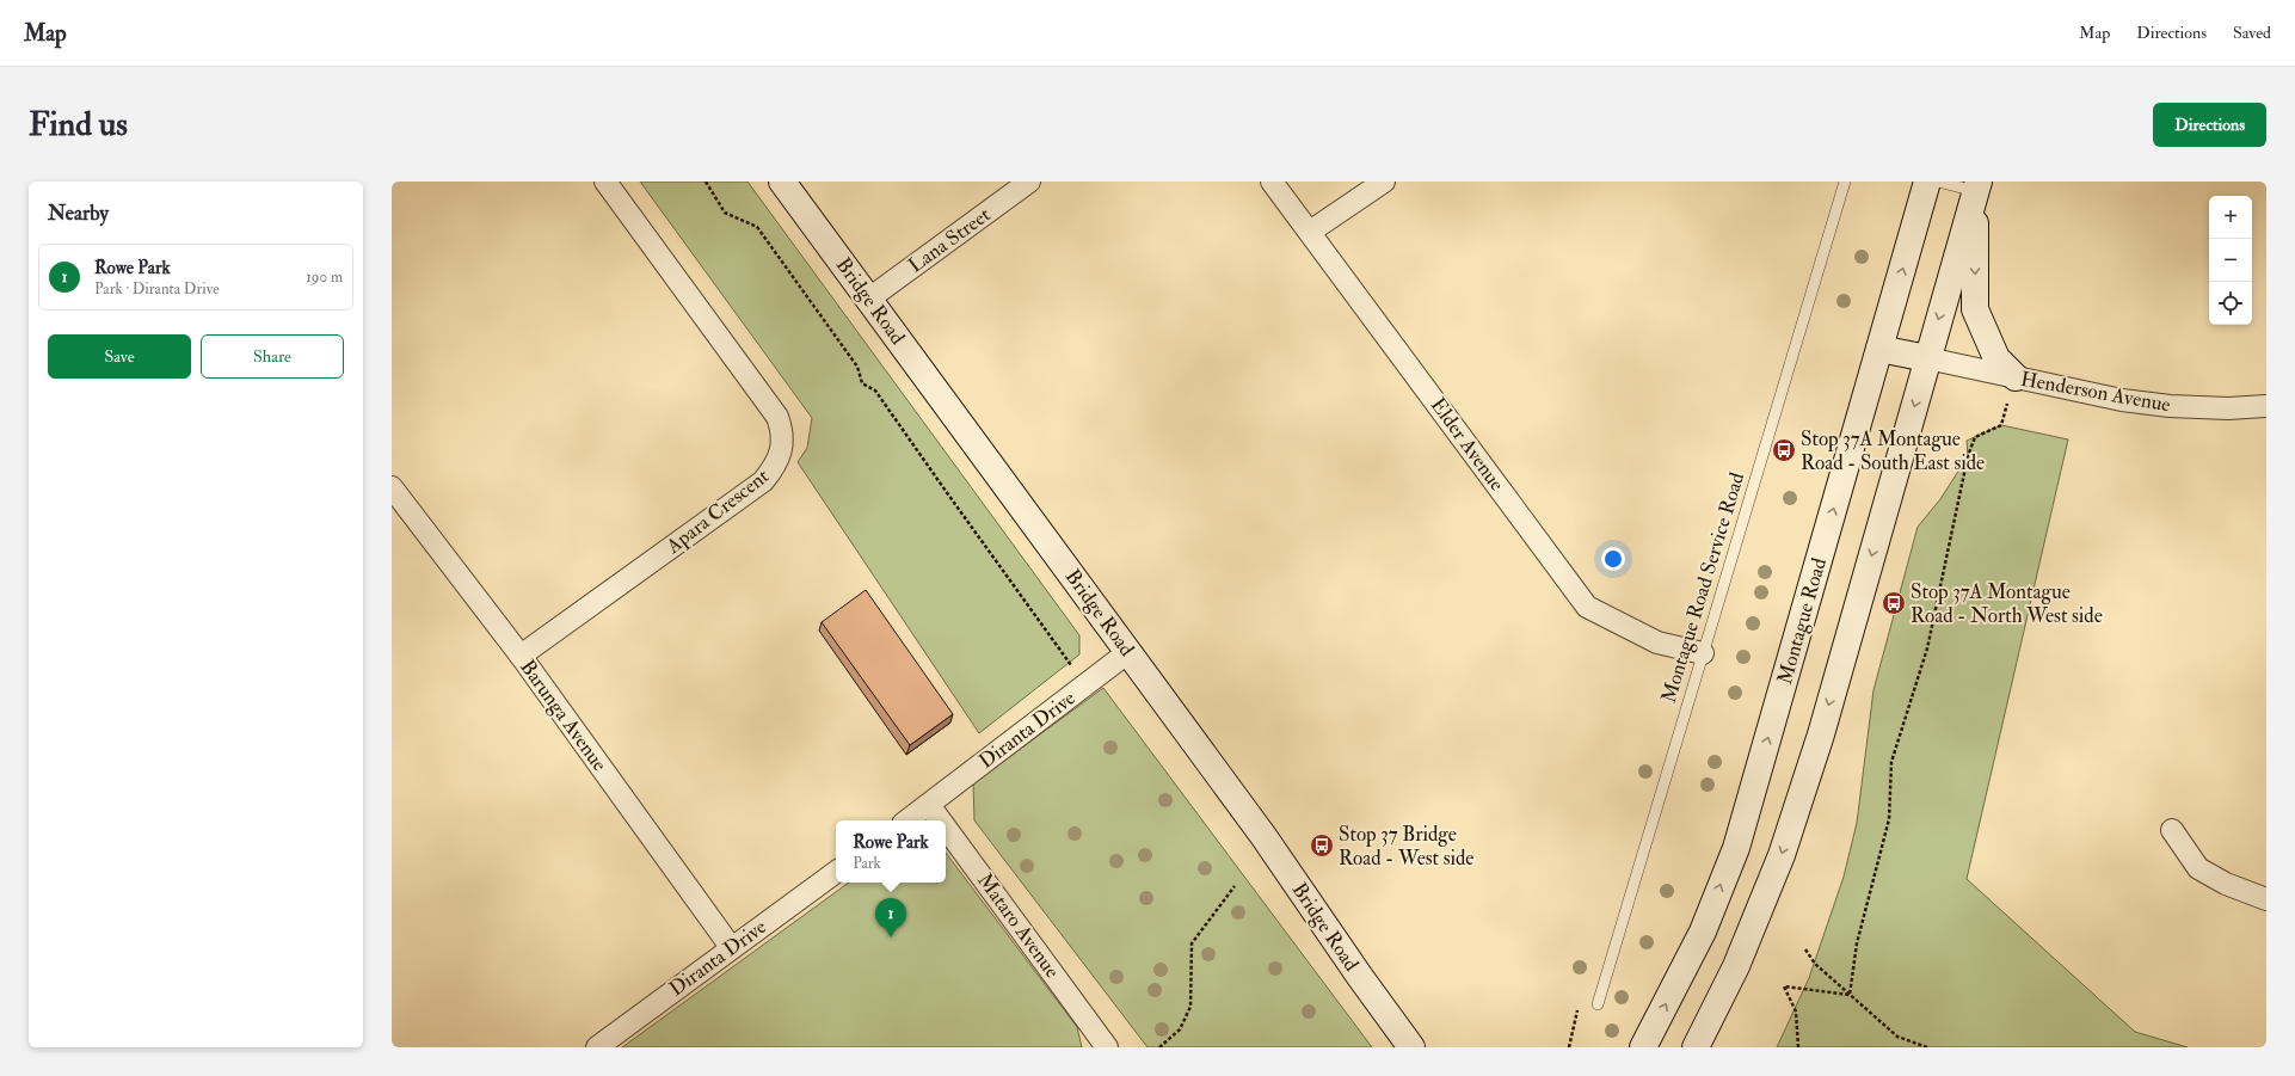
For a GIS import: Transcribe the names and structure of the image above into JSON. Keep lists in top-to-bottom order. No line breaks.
{"streets":{"main road":["Bridge Road","Montague Road"],"street":["Lana Street","Henderson Avenue","Elder Avenue","Apara Crescent","Barunga Avenue","Diranta Drive","Mataro Avenue"],"lane":["Montague Road Service Road"]},"crossings":[["Lana Street","Bridge Road"],["Bridge Road","Diranta Drive"],["Elder Avenue","Montague Road Service Road"],["Apara Crescent","Barunga Avenue"],["Barunga Avenue","Diranta Drive"],["Diranta Drive","Mataro Avenue"]],"places":{"bus stop":["Stop 37A Montague Road - South East side","Stop 37A Montague Road - North West side","Stop 37 Bridge Road - West side"]},"page":{"header":"Map","nav":["Map","Directions","Saved"],"buttons":["Directions",["Save","Share"]],"title":"Find us","heading":"Nearby","map_buttons":["+","−"],"list":[{"mark":"1","name":"Rowe Park","note":"Park · Diranta Drive","value":"190 m"}],"popup":["Rowe Park","Park"],"pins":"1"}}
